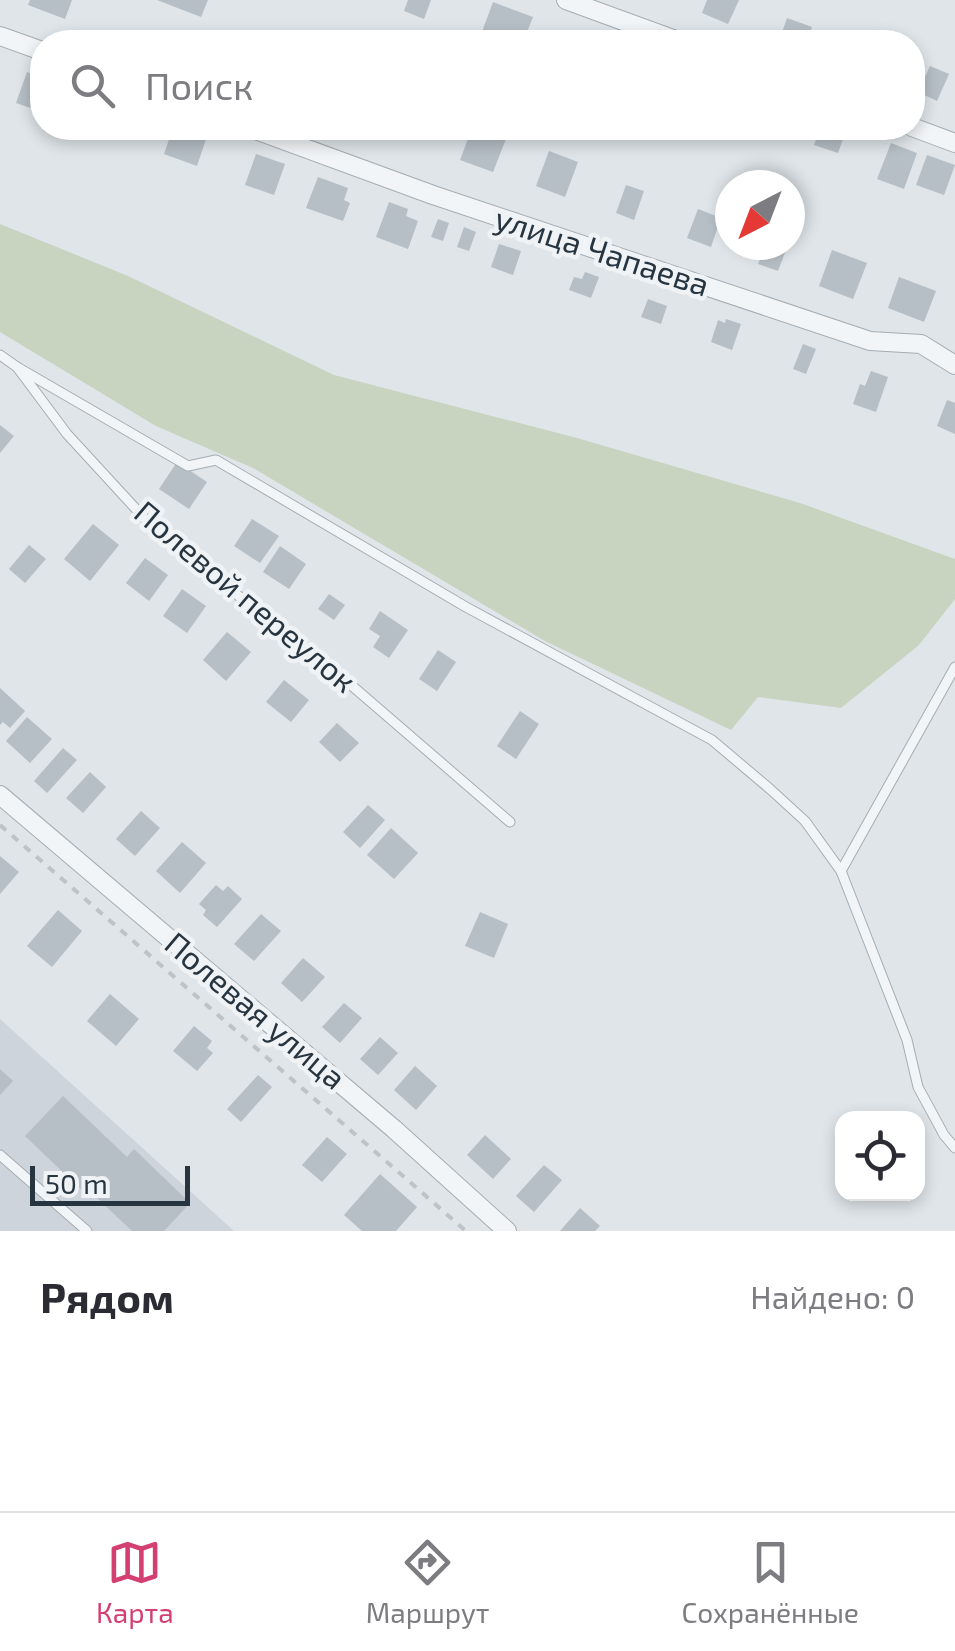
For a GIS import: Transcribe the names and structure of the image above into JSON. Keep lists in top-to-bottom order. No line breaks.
{"streets":{"street":["улица Чапаева","Полевая улица"],"lane":["Полевой переулок"]},"scale_bar":"50 m","north":"bottom left","page":{"search":"Поиск","scale":"50 m","heading":["Рядом","Найдено: 0"],"nav":["Карта","Маршрут","Сохранённые"]}}
